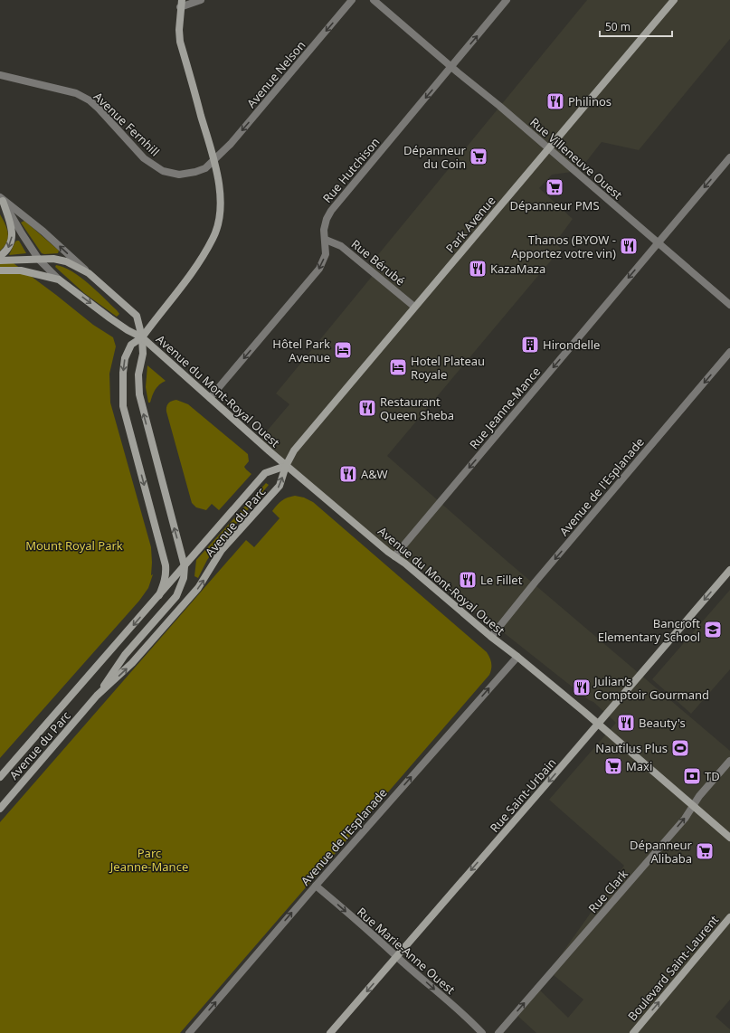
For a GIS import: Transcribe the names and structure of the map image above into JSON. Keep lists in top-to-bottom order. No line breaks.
{"streets":{"main road":["Park Avenue","Avenue du Mont-Royal Ouest","Avenue du Parc","Rue Saint-Urbain","Boulevard Saint-Laurent"],"street":["Avenue Nelson","Avenue Fernhill","Rue Villeneuve Ouest","Rue Hutchison","Rue Bérubé","Rue Jeanne-Mance","Avenue de l'Esplanade","Rue Clark","Rue Marie-Anne Ouest"]},"crossings":[["Avenue Nelson","Avenue Fernhill"],["Rue Villeneuve Ouest","Rue Hutchison"],["Rue Villeneuve Ouest","Park Avenue"],["Rue Villeneuve Ouest","Rue Jeanne-Mance"],["Rue Hutchison","Rue Bérubé"],["Rue Hutchison","Avenue du Mont-Royal Ouest"],["Park Avenue","Rue Bérubé"],["Park Avenue","Avenue du Mont-Royal Ouest"],["Park Avenue","Avenue du Parc"],["Avenue du Mont-Royal Ouest","Rue Jeanne-Mance"],["Avenue du Mont-Royal Ouest","Avenue de l'Esplanade"],["Avenue du Mont-Royal Ouest","Avenue du Parc"],["Avenue du Mont-Royal Ouest","Rue Saint-Urbain"],["Avenue du Mont-Royal Ouest","Rue Clark"],["Avenue de l'Esplanade","Rue Marie-Anne Ouest"],["Rue Saint-Urbain","Rue Marie-Anne Ouest"]],"one_way":["Avenue Nelson","Rue Jeanne-Mance","Rue Saint-Urbain","Rue Clark","Rue Marie-Anne Ouest","Boulevard Saint-Laurent"],"parks":["Mount Royal Park","Parc Jeanne-Mance"],"places":{"restaurant":["Philinos","Thanos (BYOW - Apportez votre vin)","KazaMaza","Restaurant Queen Sheba","A&W","Le Fillet","Julian’s Comptoir Gourmand","Beauty's"],"supermarket":["Dépanneur du Coin","Dépanneur PMS","Maxi","Dépanneur Alibaba"],"building":["Hirondelle"],"hotel":["Hôtel Park Avenue","Hotel Plateau Royale"],"school or university":["Bancroft Elementary School"],"sports":["Nautilus Plus"],"bank":["TD"]},"scale_bar":"50 m"}
